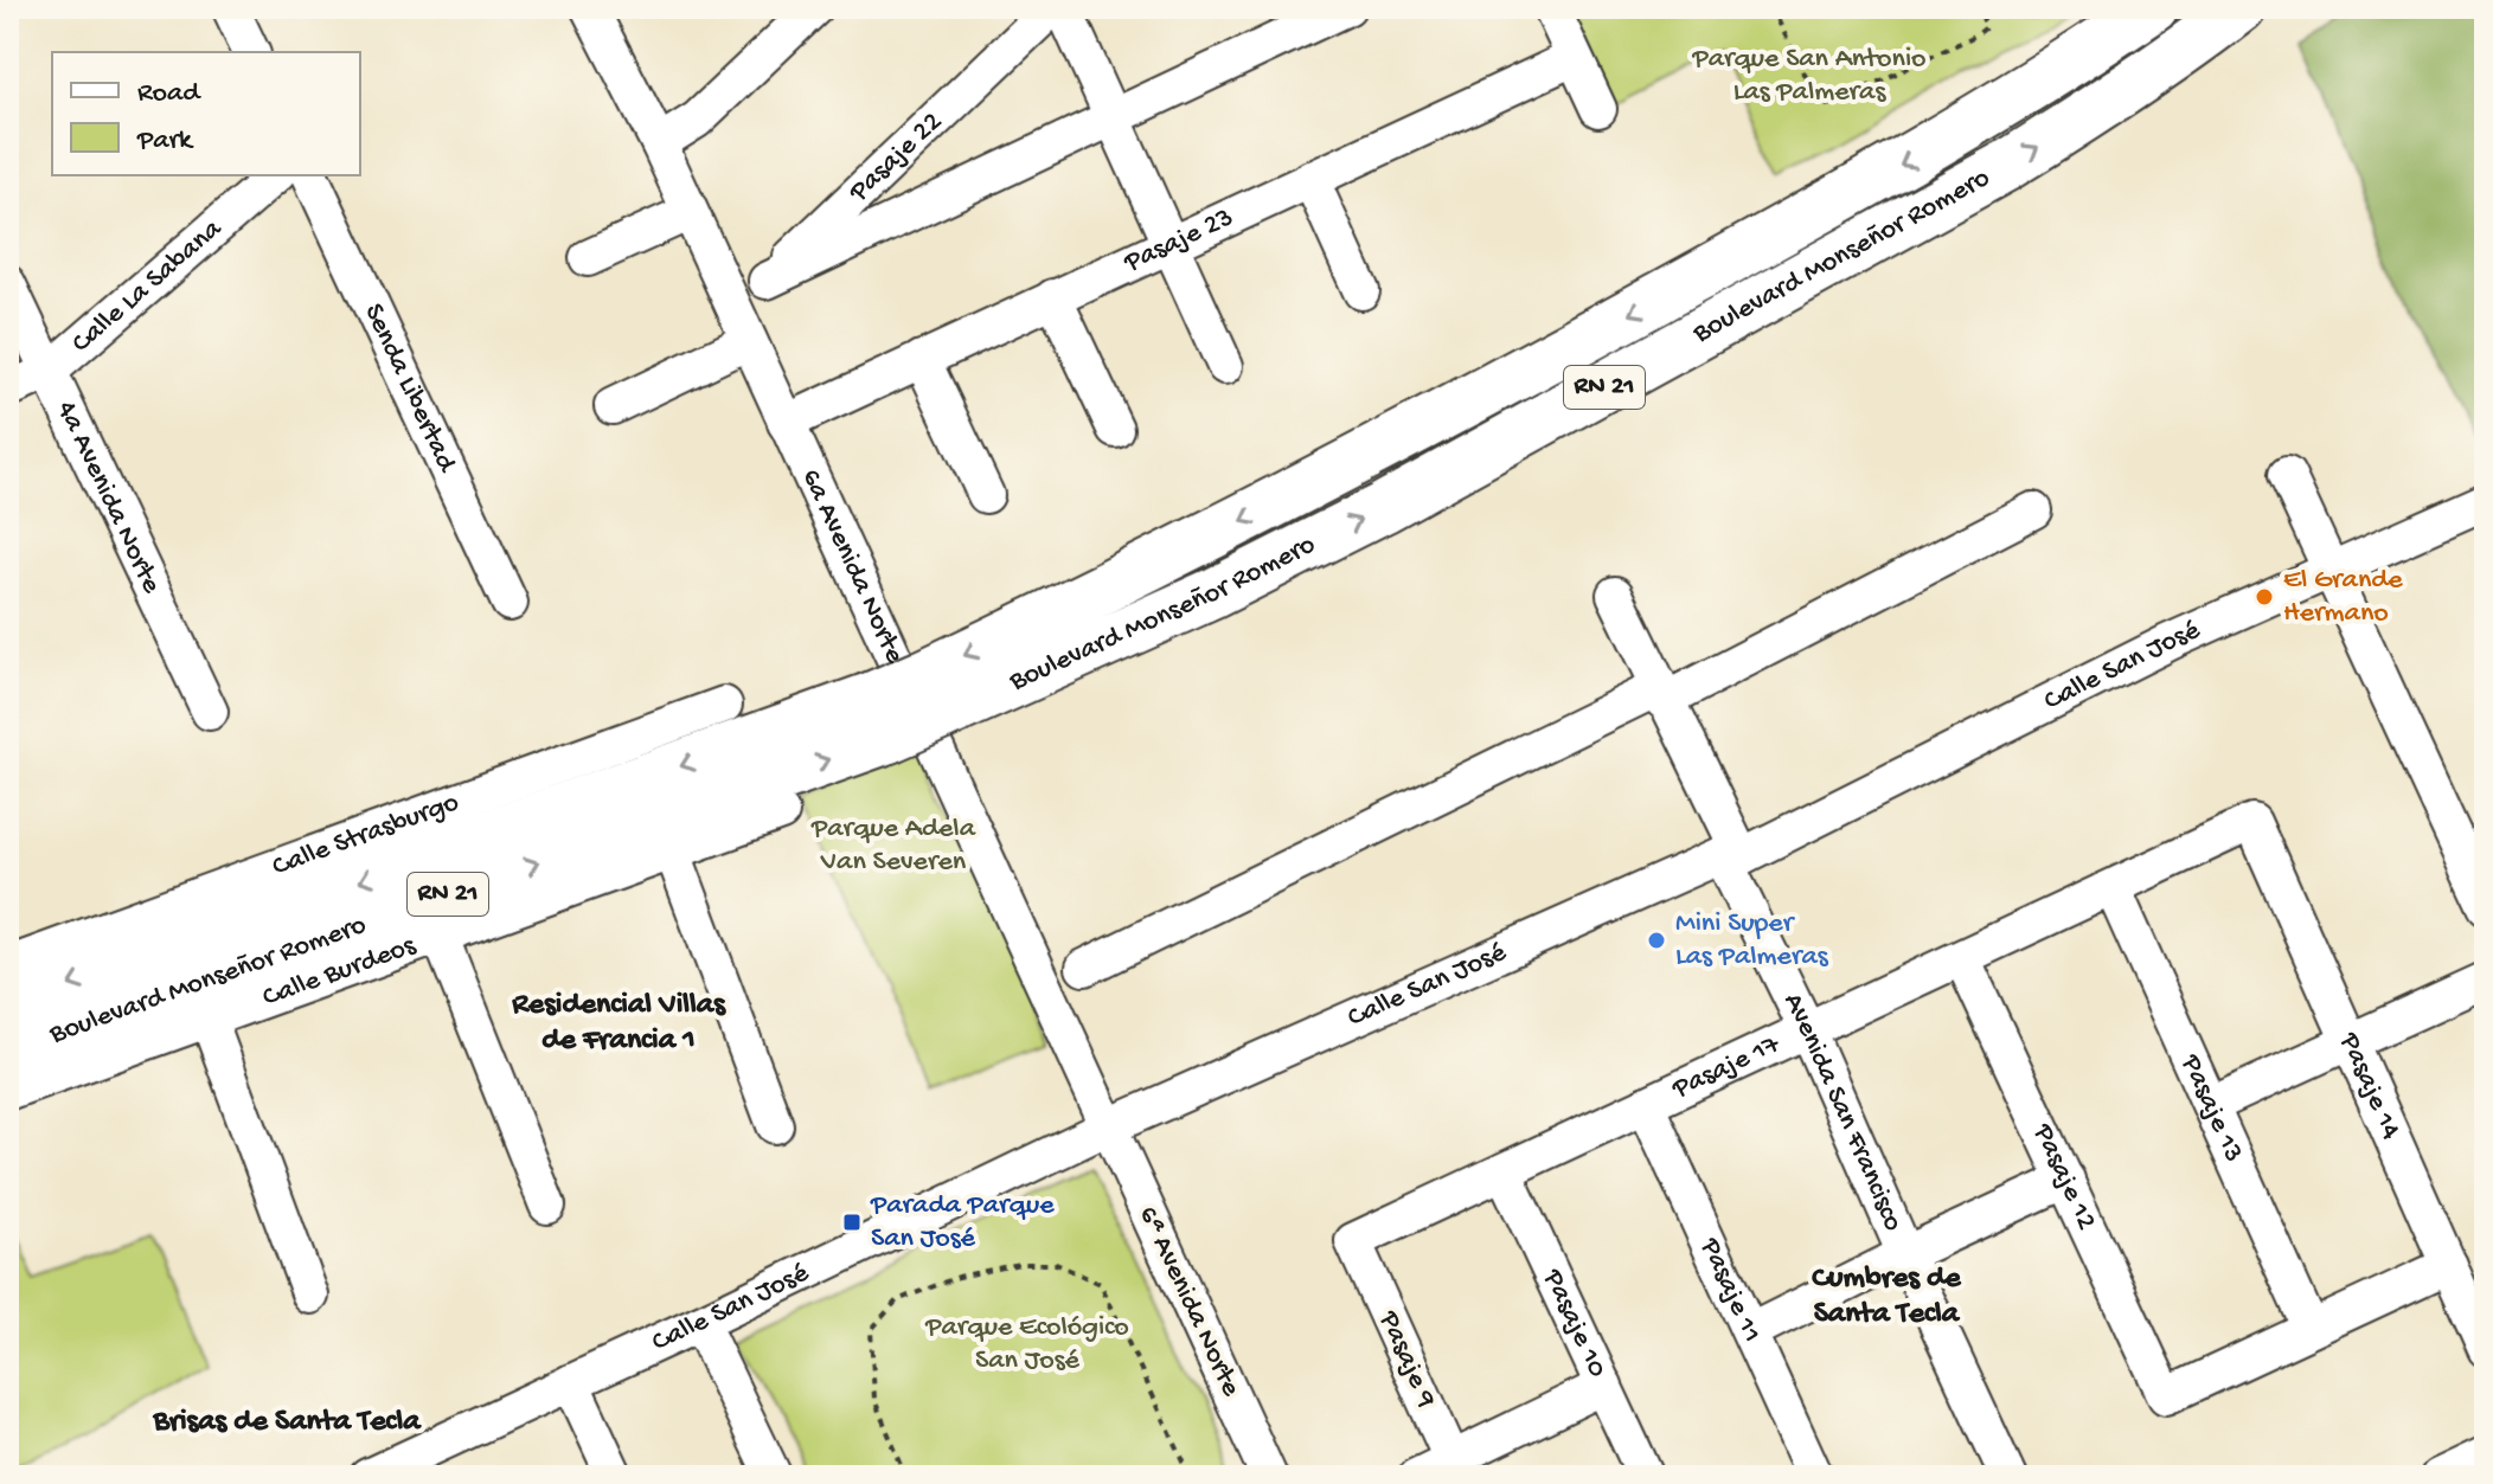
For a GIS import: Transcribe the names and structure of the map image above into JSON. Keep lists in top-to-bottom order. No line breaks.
{"streets":{"highway":["Boulevard Monseñor Romero","RN 21"],"street":["Pasaje 22","Pasaje 23","Calle La Sabana","Senda Libertad","4a Avenida Norte","6a Avenida Norte","Calle San José","Calle Strasburgo","Calle Burdeos","Pasaje 17","Pasaje 14","Pasaje 13","Avenida San Francisco","Pasaje 12","Pasaje 11","6ª Avenida Norte","Pasaje 10","Pasaje 9"]},"crossings":[["Pasaje 22","6a Avenida Norte"],["Pasaje 23","6a Avenida Norte"],["Calle La Sabana","4a Avenida Norte"],["6a Avenida Norte","Calle San José"],["6a Avenida Norte","6ª Avenida Norte"],["Calle San José","Avenida San Francisco"],["Calle San José","6ª Avenida Norte"],["Pasaje 17","Pasaje 14"],["Pasaje 17","Pasaje 13"],["Pasaje 17","Avenida San Francisco"],["Pasaje 17","Pasaje 12"],["Pasaje 17","Pasaje 11"],["Pasaje 17","Pasaje 10"],["Pasaje 17","Pasaje 9"],["Pasaje 13","Pasaje 12"]],"districts":["Residencial Villas de Francia 1","Cumbres de Santa Tecla","Brisas de Santa Tecla"],"parks":["Parque San Antonio Las Palmeras","Parque Adela Van Severen","Parque Ecológico San José"],"places":{"other":["El Grande Hermano","Mini Super Las Palmeras"],"transit":["Parada Parque San José"]},"legend":["Road","Park"]}
